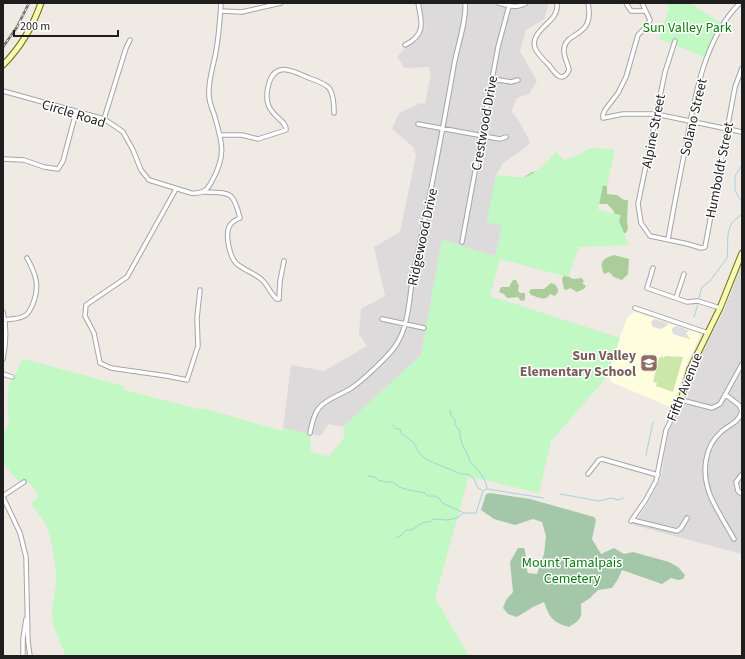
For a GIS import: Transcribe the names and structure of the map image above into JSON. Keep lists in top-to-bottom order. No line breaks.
{"streets":{"street":["Circle Road","Solano Street","Crestwood Drive","Alpine Street","Humboldt Street","Ridgewood Drive","Fifth Avenue"]},"crossings":[["Solano Street","Alpine Street"],["Solano Street","Humboldt Street"],["Alpine Street","Humboldt Street"]],"parks":["Sun Valley Park","Mount Tamalpais Cemetery"],"places":{"school or university":["Sun Valley Elementary School"]},"scale_bar":"200 m"}
